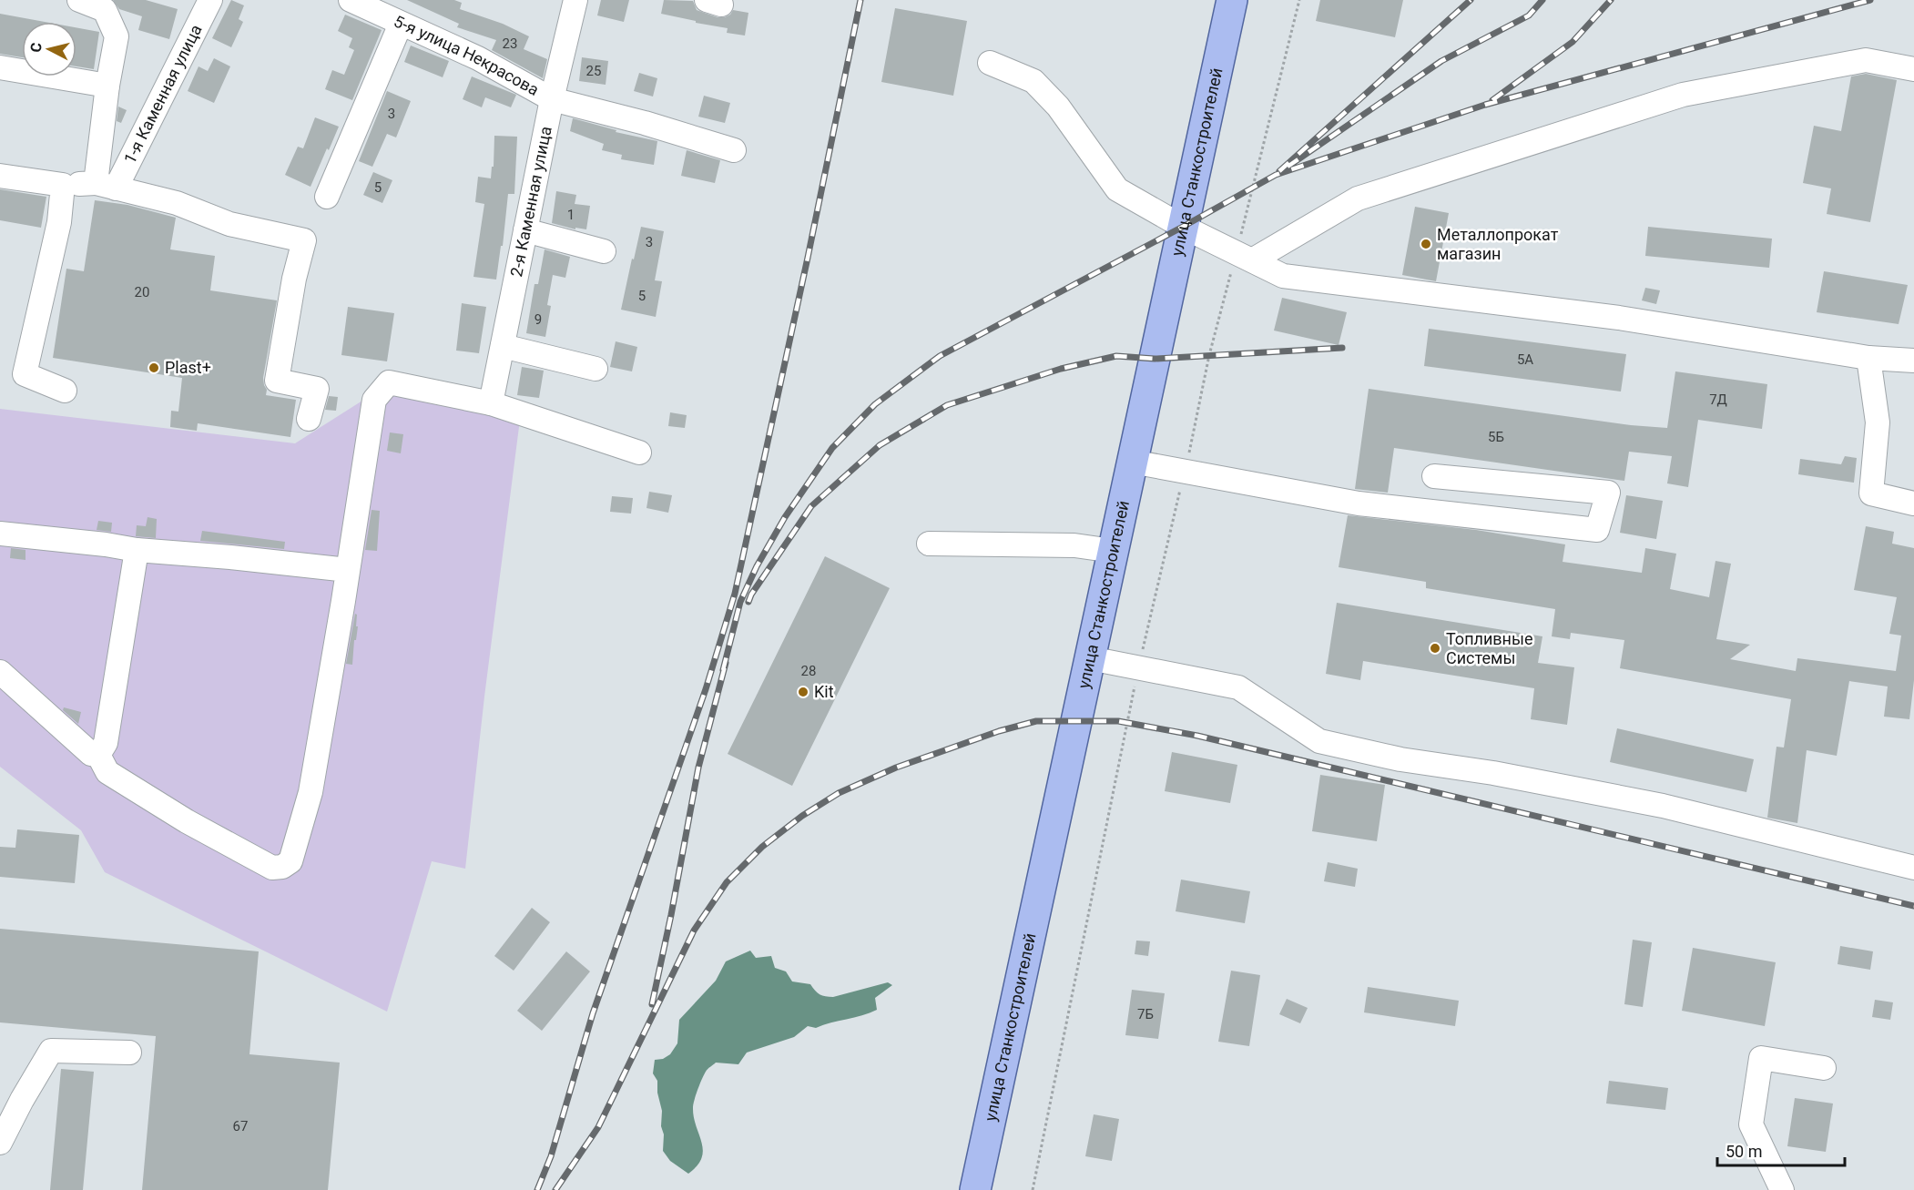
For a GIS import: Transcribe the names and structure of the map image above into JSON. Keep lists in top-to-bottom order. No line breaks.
{"streets":{"main road":["улица Станкостроителей"],"street":["5-я улица Некрасова","1-я Каменная улица","2-я Каменная улица"]},"crossings":[["5-я улица Некрасова","2-я Каменная улица"]],"places":["Металлопрокат магазин","Plast+","Топливные Системы","Kit"],"house_numbers":["23","25","3","5","1","3","20","5","9","5А","7Д","5Б","28","7Б","67"],"scale_bar":"50 m","north":"left"}
